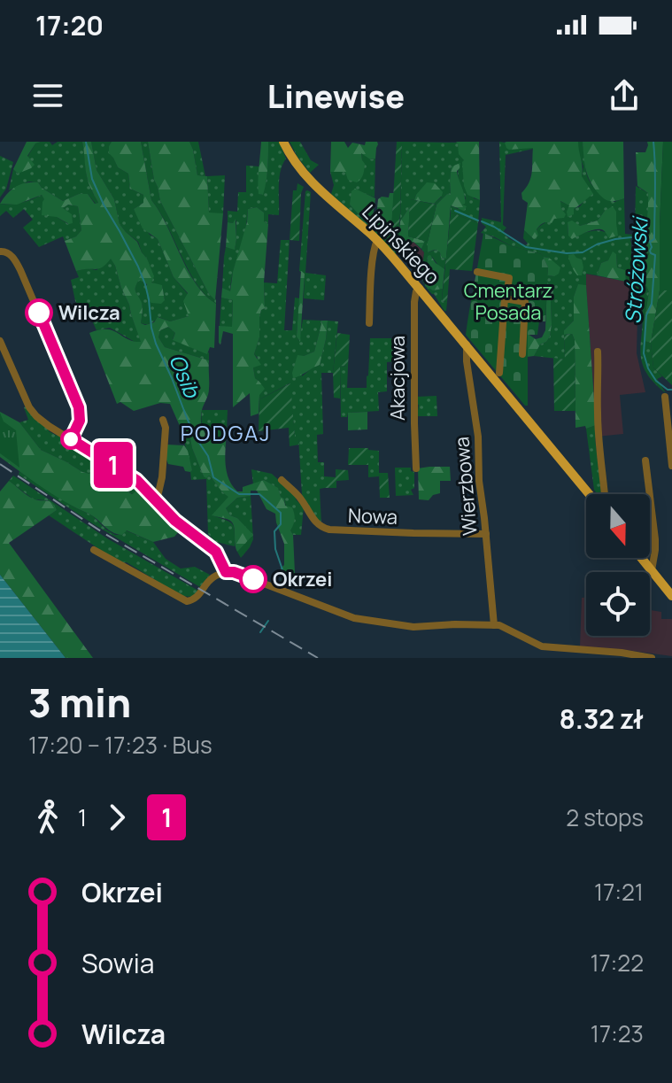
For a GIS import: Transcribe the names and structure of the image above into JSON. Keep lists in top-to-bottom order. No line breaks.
{"streets":{"main road":["Lipińskiego"],"street":["Akacjowa","Wierzbowa","Nowa"]},"crossings":[["Lipińskiego","Akacjowa"],["Lipińskiego","Wierzbowa"],["Wierzbowa","Nowa"]],"districts":["PODGAJ"],"water":["Stróżowski","Osib"],"parks":["Cmentarz Posada"],"places":["Wilcza","Okrzei"],"lines":["bus line 1"],"north":"bottom","page":{"status":"17:20","header":"Linewise","on_map":"1","heading":["3 min","17:20 – 17:23 · Bus","8.32 zł"],"legs":["1","1","2 stops"],"list":[{"name":"Okrzei","value":"17:21"},{"name":"Sowia","value":"17:22"},{"name":"Wilcza","value":"17:23"}]}}
